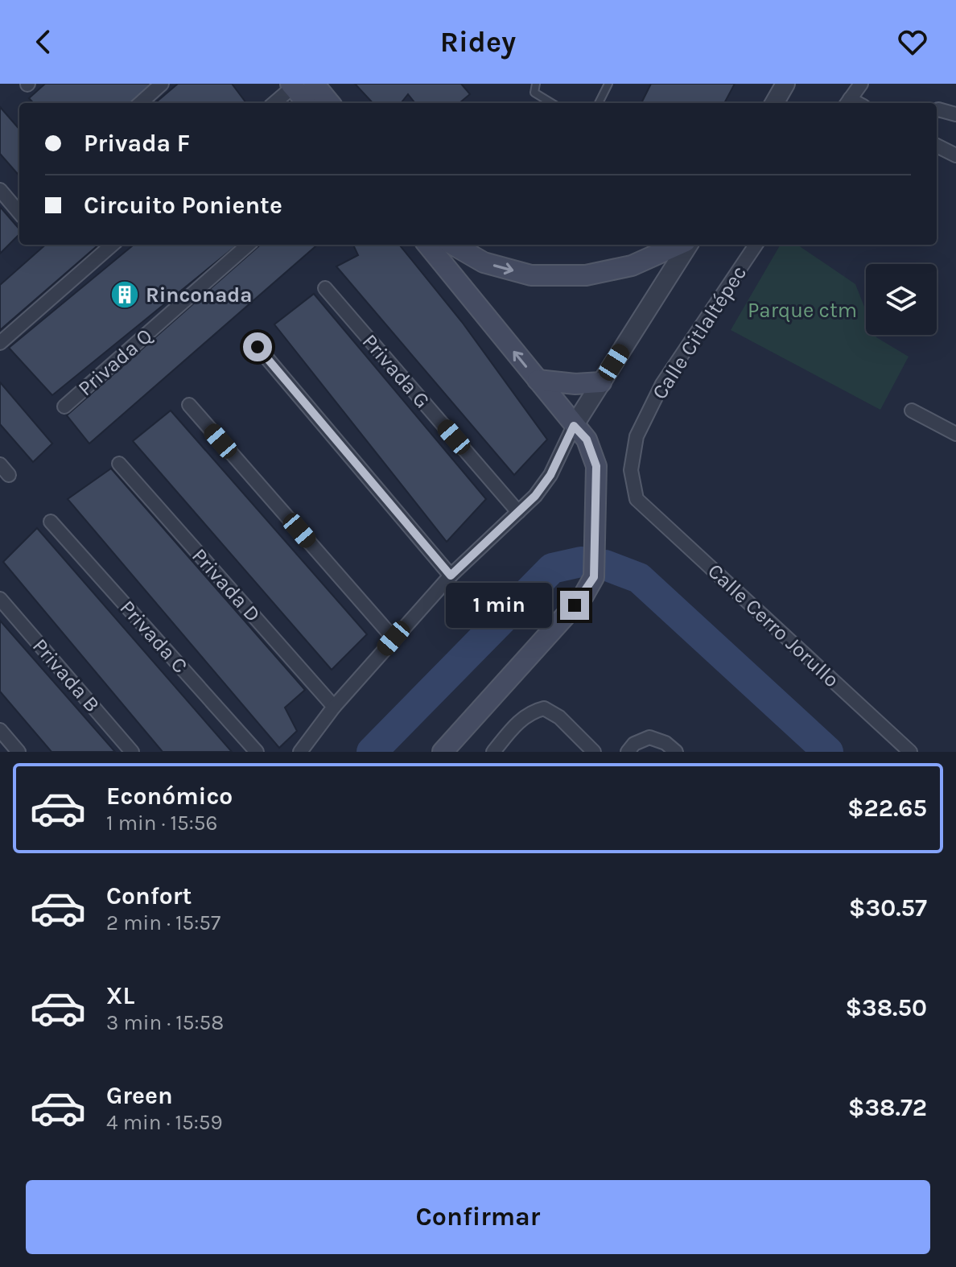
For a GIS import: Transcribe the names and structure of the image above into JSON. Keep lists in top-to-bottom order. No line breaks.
{"streets":{"street":["Calle Citlaltépec","Privada Q","Privada G","Privada D","Calle Cerro Jorullo","Privada C","Privada B"]},"crossings":[["Calle Citlaltépec","Calle Cerro Jorullo"]],"parks":["Parque ctm"],"places":{"building":["Rinconada"]},"page":{"header":"Ridey","banner":["Privada F","Circuito Poniente"],"bubble":"1 min","list":[{"name":"Económico","note":"1 min · 15:56","value":"$22.65"},{"name":"Confort","note":"2 min · 15:57","value":"$30.57"},{"name":"XL","note":"3 min · 15:58","value":"$38.50"},{"name":"Green","note":"4 min · 15:59","value":"$38.72"}],"buttons":"Confirmar"}}
